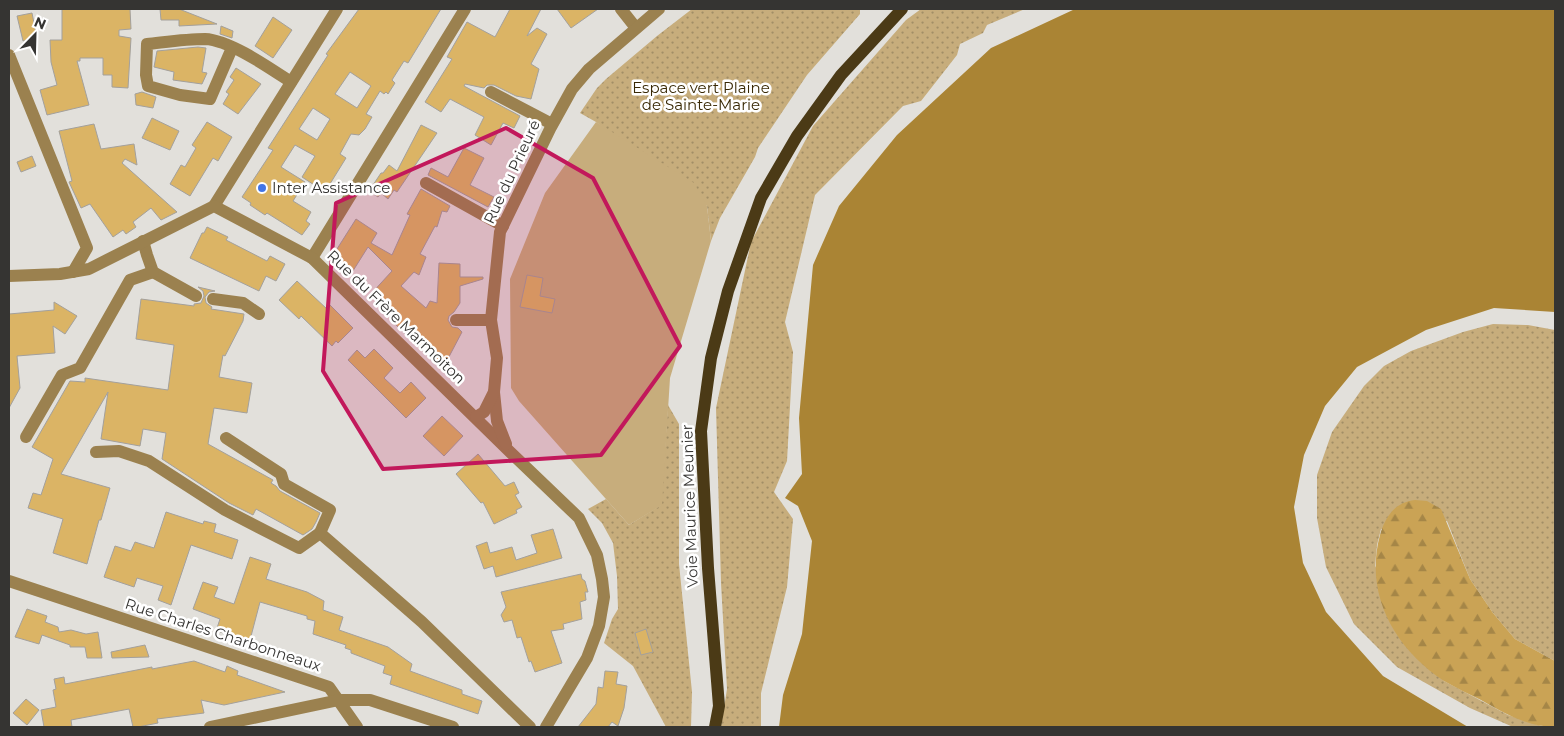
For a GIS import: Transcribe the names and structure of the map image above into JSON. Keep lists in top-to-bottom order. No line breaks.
{"streets":{"main road":["Voie Maurice Meunier"],"street":["Rue du Prieuré","Rue du Frère Marmoiton","Rue Charles Charbonneaux"]},"crossings":[["Rue du Prieuré","Rue du Frère Marmoiton"]],"parks":["Espace vert Plaine de Sainte-Marie"],"places":["Inter Assistance"],"north":"top right"}
